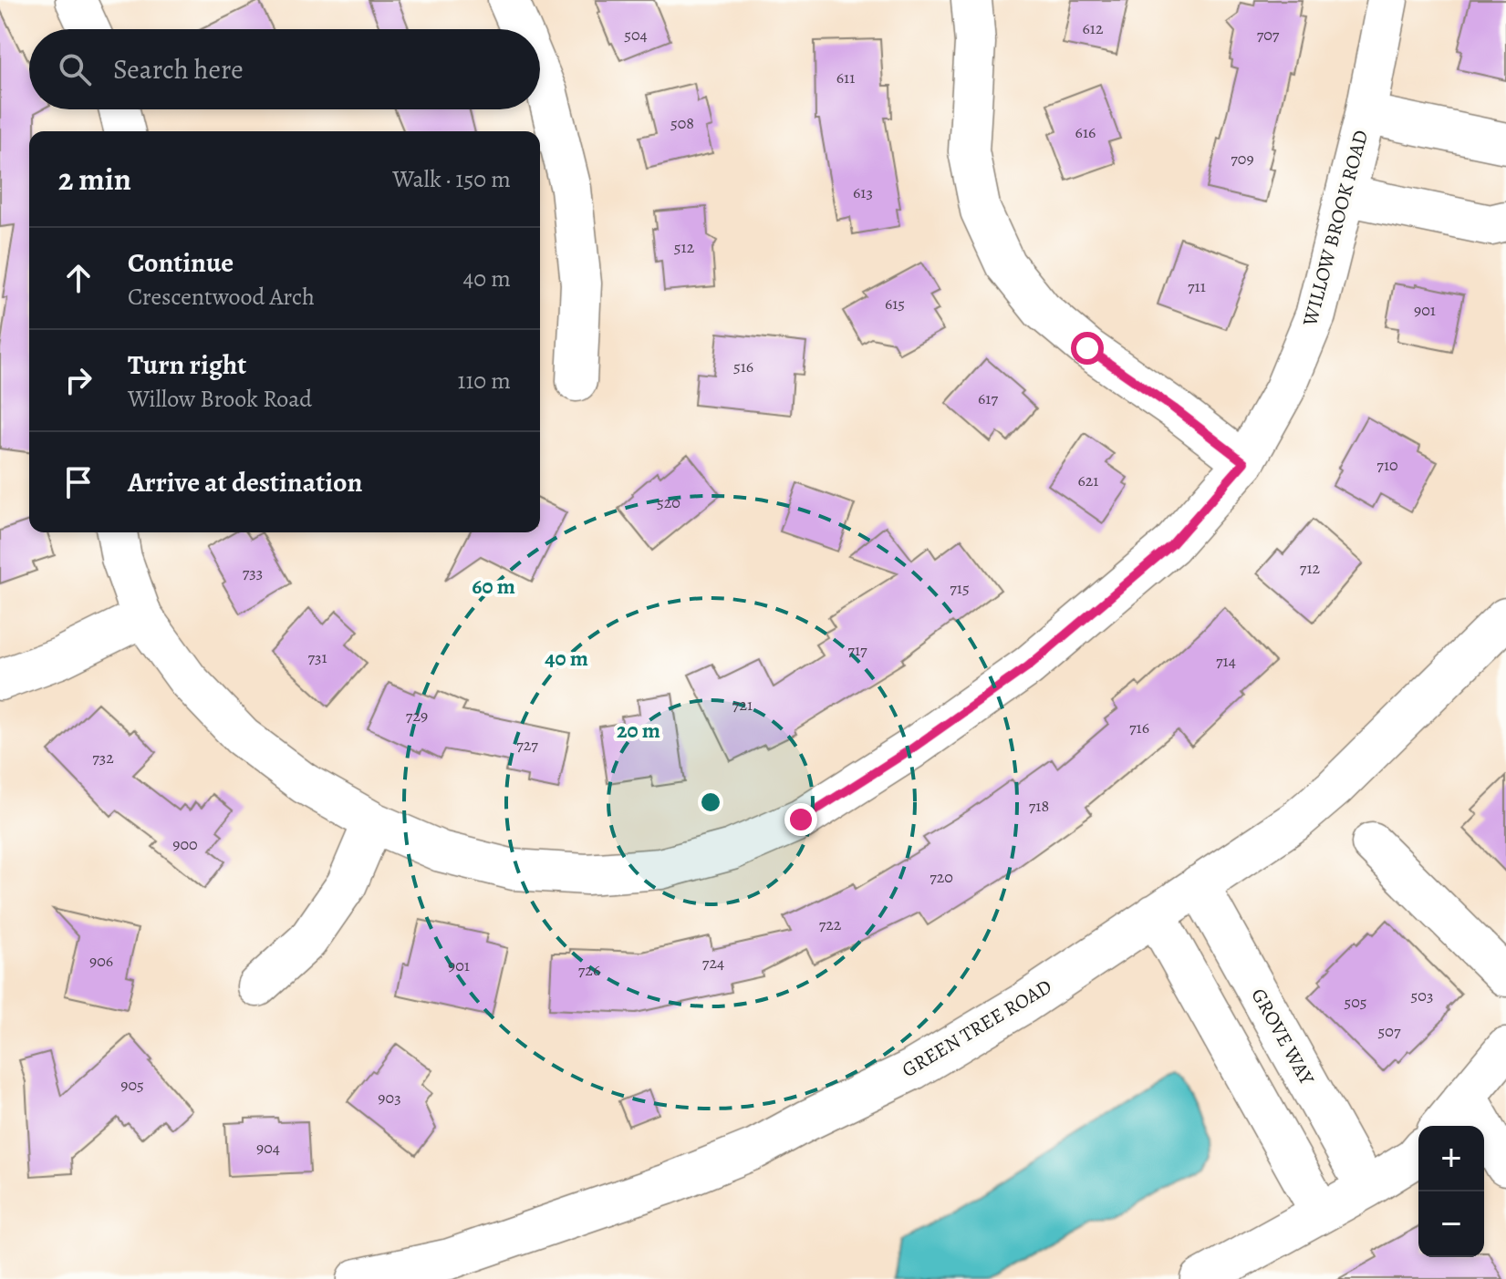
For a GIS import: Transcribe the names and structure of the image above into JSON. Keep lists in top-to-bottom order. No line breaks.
{"streets":{"street":["WILLOW BROOK ROAD","GREEN TREE ROAD","GROVE WAY"]},"crossings":[["GREEN TREE ROAD","GROVE WAY"]],"house_numbers":["612","504","707","611","508","616","709","613","512","711","615","901","516","617","710","621","520","712","733","715","717","731","714","721","729","716","727","732","718","900","720","722","906","724","901","726","503","505","507","905","903","904"],"page":{"search":"Search here","heading":["2 min","Walk · 150 m"],"list":[["Continue","Crescentwood Arch","40 m"],["Turn right","Willow Brook Road","110 m"],"Arrive at destination"],"map_buttons":["+","−"]},"rings":["60 m","40 m","20 m"]}
